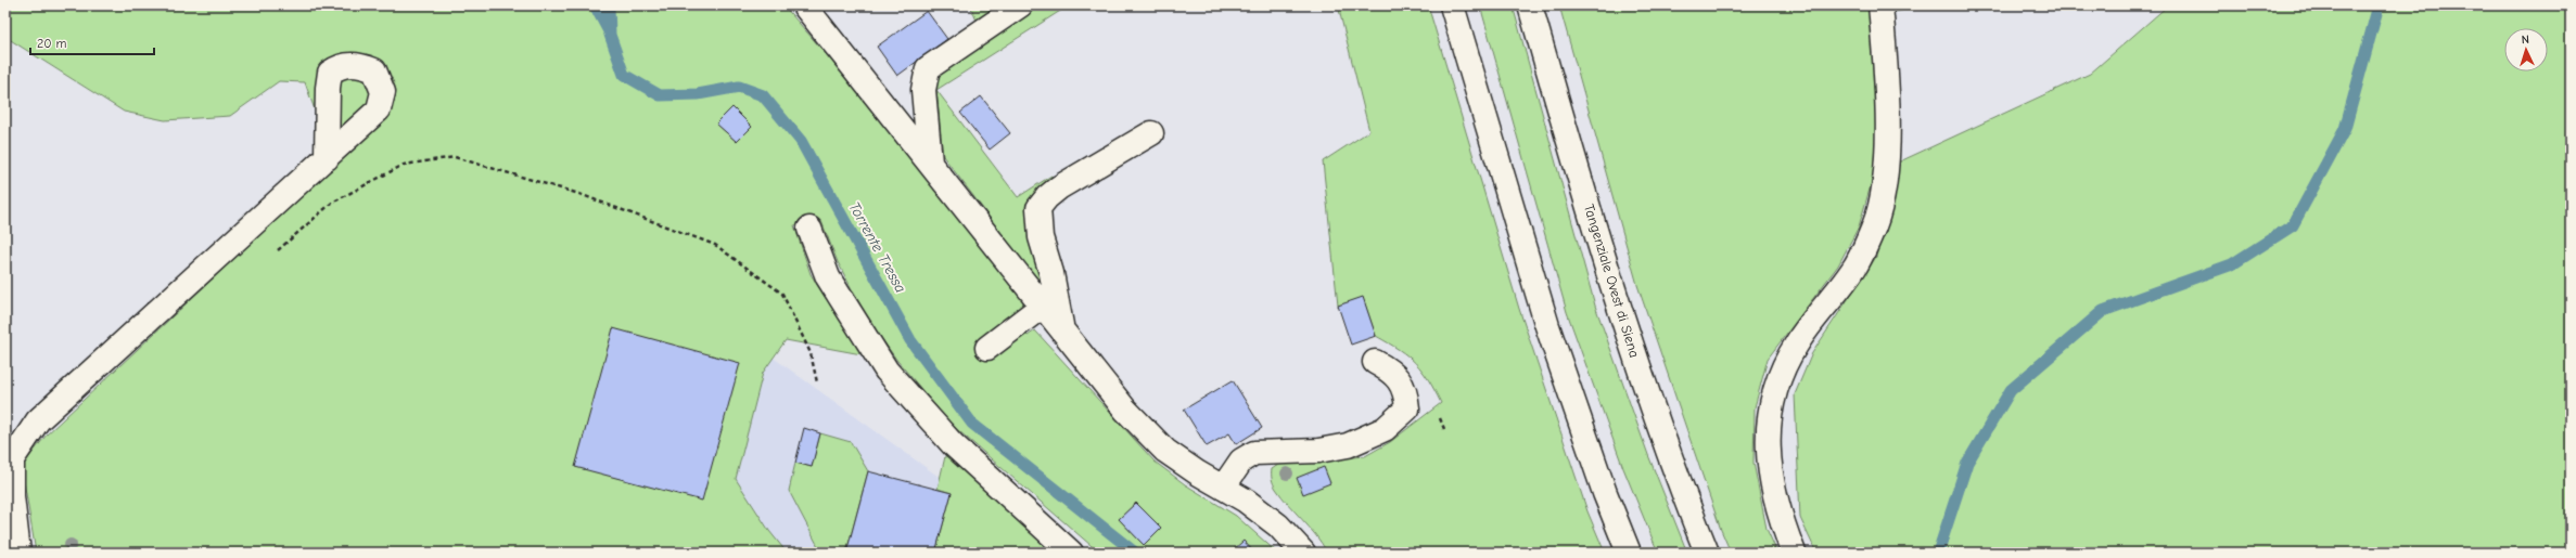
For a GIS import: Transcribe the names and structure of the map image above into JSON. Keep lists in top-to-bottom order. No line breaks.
{"streets":{"main road":["Tangenziale Ovest di Siena"]},"water":["Torrente Tressa"],"scale_bar":"20 m","north":"top"}
